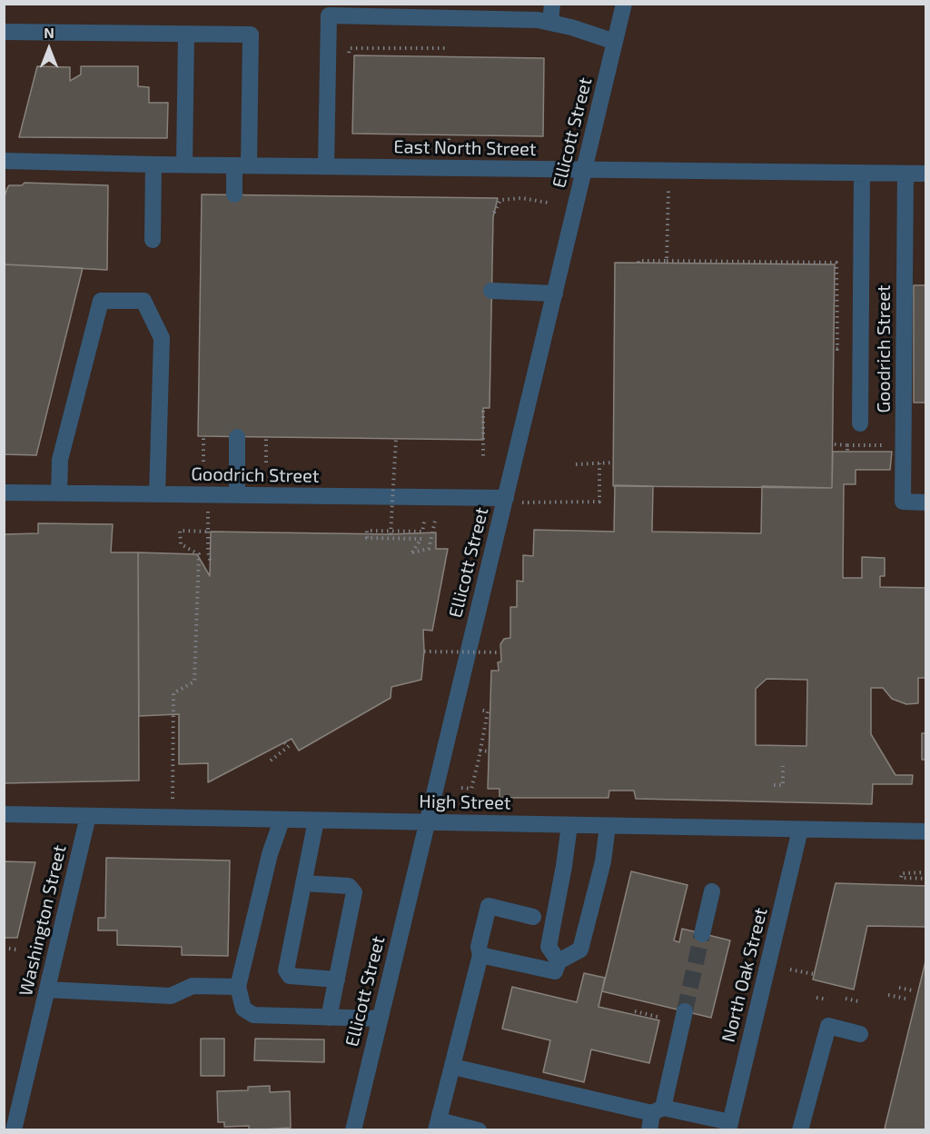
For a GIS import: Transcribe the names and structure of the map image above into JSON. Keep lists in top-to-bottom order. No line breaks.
{"streets":{"street":["Ellicott Street","East North Street","Goodrich Street","High Street","Washington Street","North Oak Street"]},"crossings":[["Ellicott Street","East North Street"],["Ellicott Street","Goodrich Street"],["Ellicott Street","High Street"],["East North Street","Goodrich Street"],["High Street","Washington Street"],["High Street","North Oak Street"]],"north":"top"}
